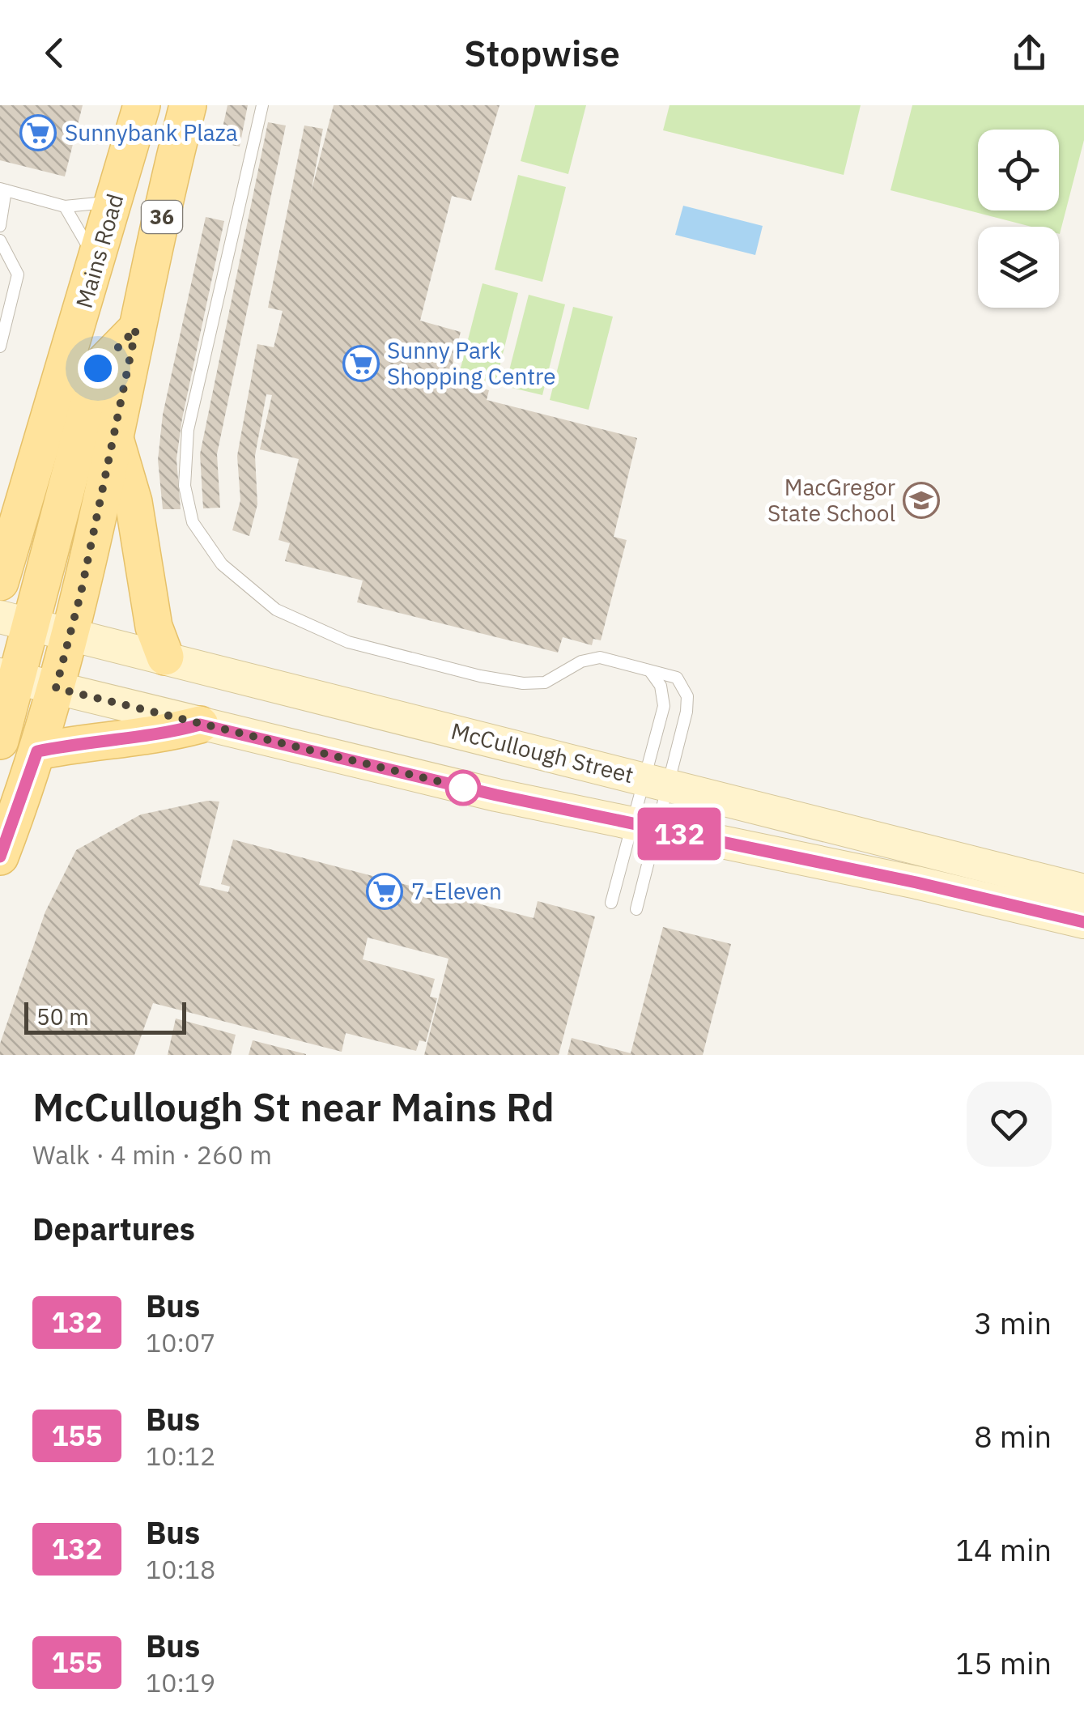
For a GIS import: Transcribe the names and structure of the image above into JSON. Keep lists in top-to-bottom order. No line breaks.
{"streets":{"main road":["36","Mains Road","McCullough Street"]},"crossings":[["36","McCullough Street"]],"places":{"supermarket":["Sunnybank Plaza","Sunny Park Shopping Centre","7-Eleven"],"school or university":["MacGregor State School"]},"lines":["bus line 132"],"scale_bar":"50 m","page":{"header":"Stopwise","on_map":"132","scale":"50 m","heading":[["McCullough St near Mains Rd","Walk · 4 min · 260 m"],"Departures"],"list":[{"mark":"132","name":"Bus","note":"10:07","value":"3 min"},{"mark":"155","name":"Bus","note":"10:12","value":"8 min"},{"mark":"132","name":"Bus","note":"10:18","value":"14 min"},{"mark":"155","name":"Bus","note":"10:19","value":"15 min"}]}}
